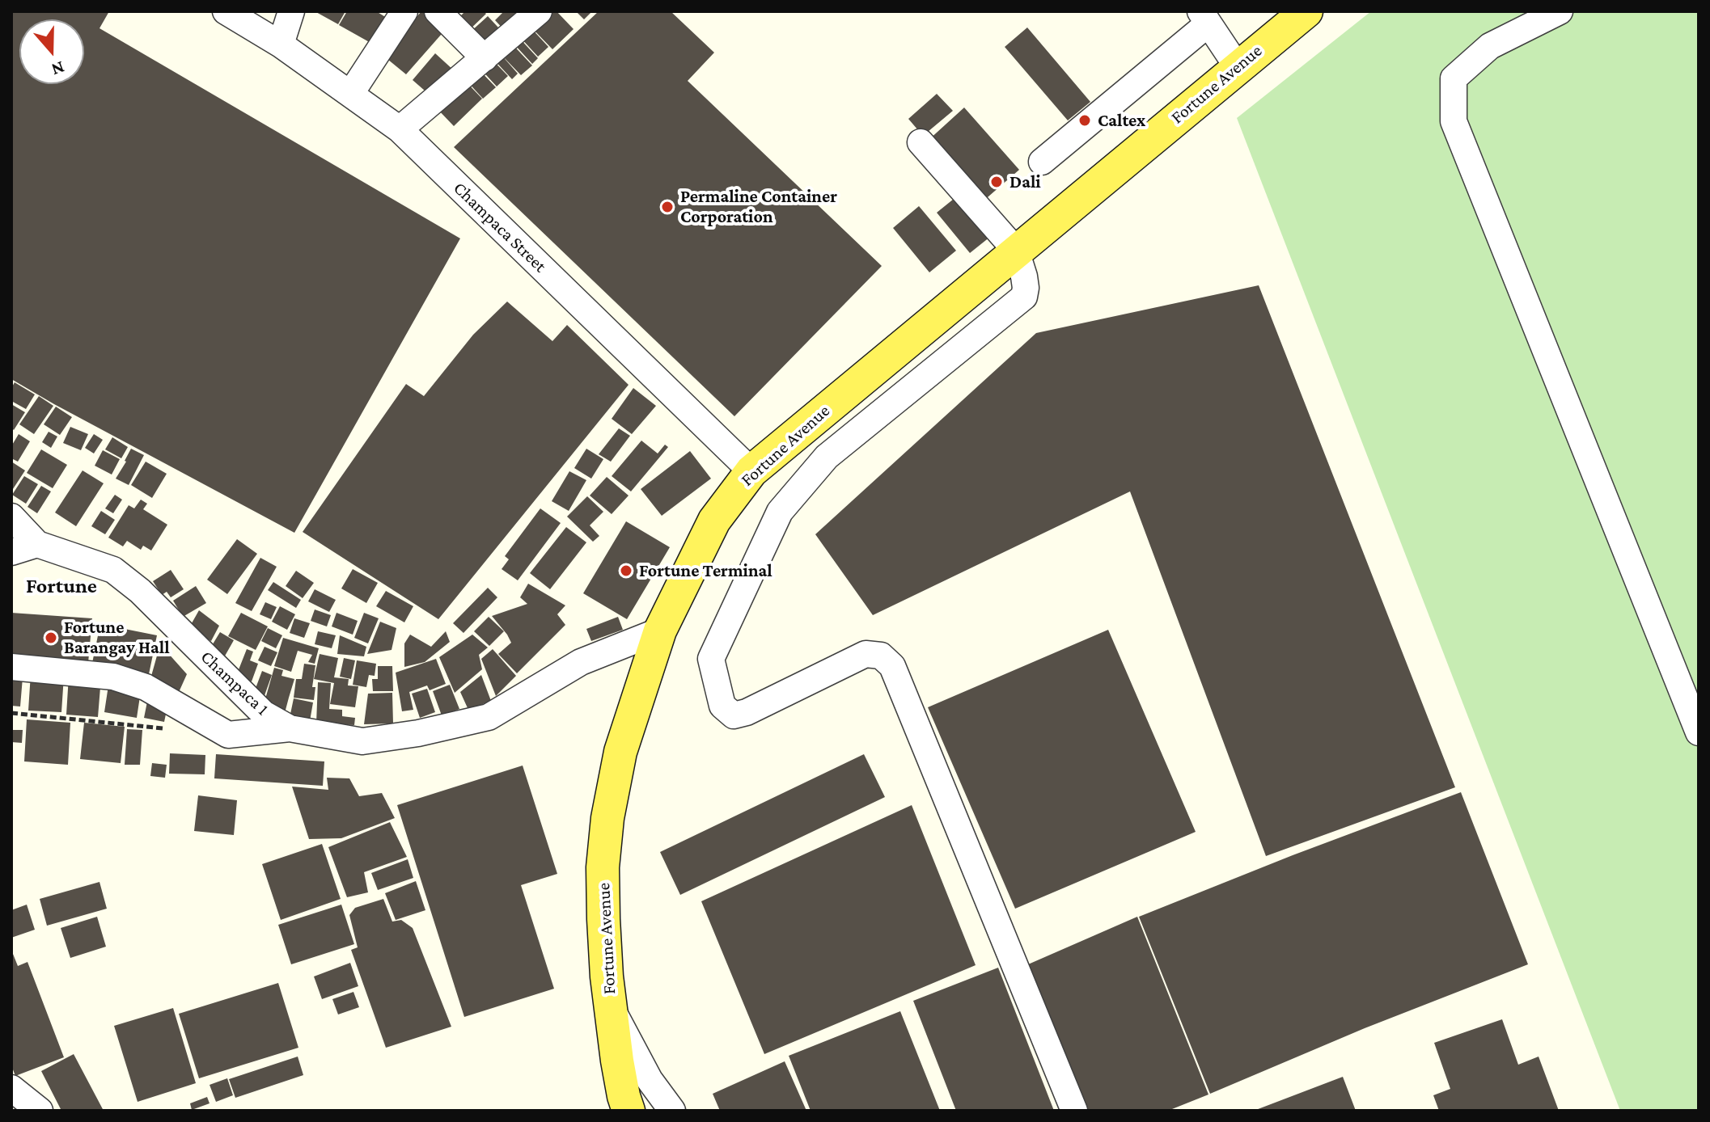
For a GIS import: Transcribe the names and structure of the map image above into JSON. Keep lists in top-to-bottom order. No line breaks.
{"streets":{"main road":["Fortune Avenue"],"street":["Champaca Street","Champaca 1"]},"crossings":[["Fortune Avenue","Champaca Street"],["Fortune Avenue","Champaca 1"]],"districts":["Fortune"],"places":["Caltex","Dali","Permaline Container Corporation","Fortune Terminal","Fortune Barangay Hall"],"north":"bottom"}
